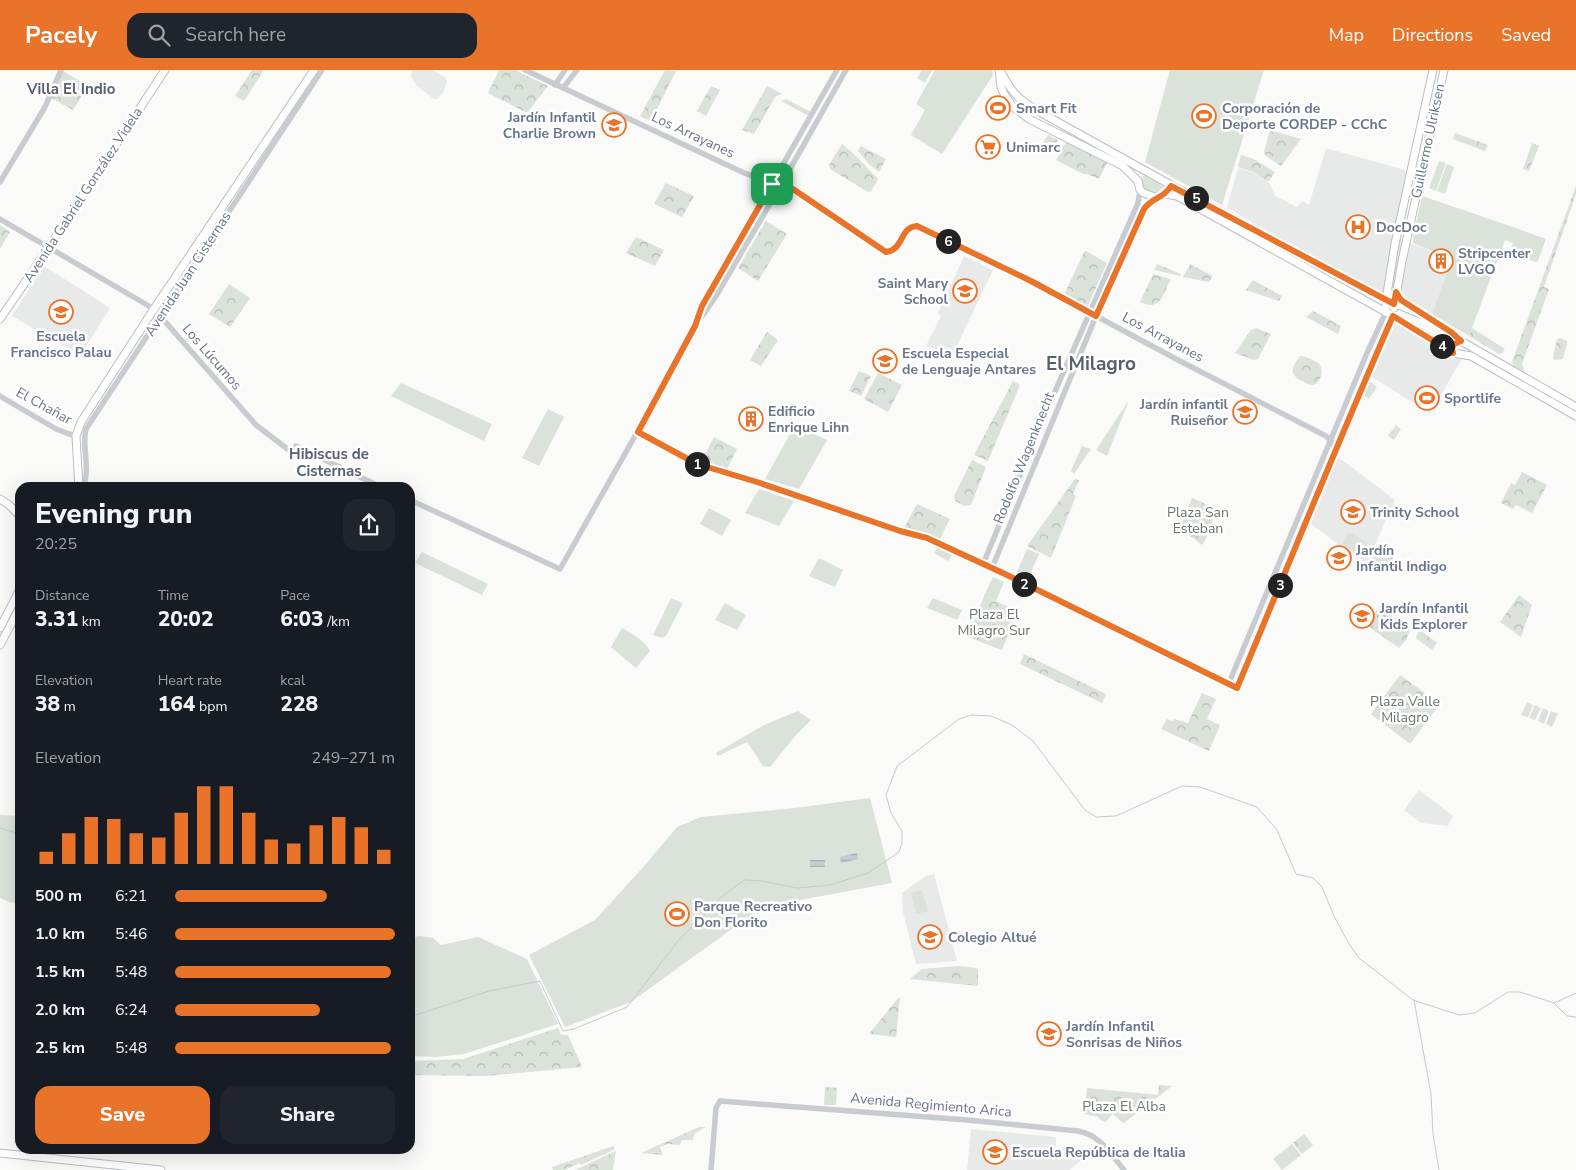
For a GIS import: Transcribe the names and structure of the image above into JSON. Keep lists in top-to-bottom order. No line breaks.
{"streets":{"main road":["Guillermo Ulriksen","Avenida Gabriel González Videla","Avenida Juan Cisternas"],"street":["Los Arrayanes","Los Lúcumos","El Chañar","Rodolfo Wagenknecht","Avenida Regimiento Arica"]},"crossings":[["Los Arrayanes","Guillermo Ulriksen"],["Los Arrayanes","Rodolfo Wagenknecht"],["Avenida Gabriel González Videla","Los Lúcumos"],["Avenida Juan Cisternas","Los Lúcumos"],["Avenida Juan Cisternas","El Chañar"]],"districts":["Villa El Indio","El Milagro","Hibiscus de Cisternas"],"parks":["Plaza San Esteban","Plaza El Milagro Sur","Plaza Valle Milagro","Plaza El Alba"],"places":{"sports":["Smart Fit","Corporación de Deporte CORDEP - CChC","Sportlife","Parque Recreativo Don Florito"],"school or university":["Jardín Infantil Charlie Brown","Saint Mary School","Escuela Francisco Palau","Escuela Especial de Lenguaje Antares","Jardín infantil Ruiseñor","Trinity School","Jardín Infantil Indigo","Jardín Infantil Kids Explorer","Colegio Altué","Jardín Infantil Sonrisas de Niños","Escuela República de Italia"],"supermarket":["Unimarc"],"hospital":["DocDoc"],"building":["Stripcenter LVGO","Edificio Enrique Lihn"]},"page":{"header":"Pacely","search":"Search here","nav":["Map","Directions","Saved"],"pins":["5","6","4","1","2","3"],"heading":["Evening run","20:25"],"stats":[["Distance","3.31 km"],["Time","20:02"],["Pace","6:03 /km"],["Elevation","38 m"],["Heart rate","164 bpm"],["kcal","228"]],"chart":["Elevation","249–271 m"],"list":[{"name":"500 m","note":"6:21"},{"name":"1.0 km","note":"5:46"},{"name":"1.5 km","note":"5:48"},{"name":"2.0 km","note":"6:24"},{"name":"2.5 km","note":"5:48"}],"buttons":["Save","Share"]}}
